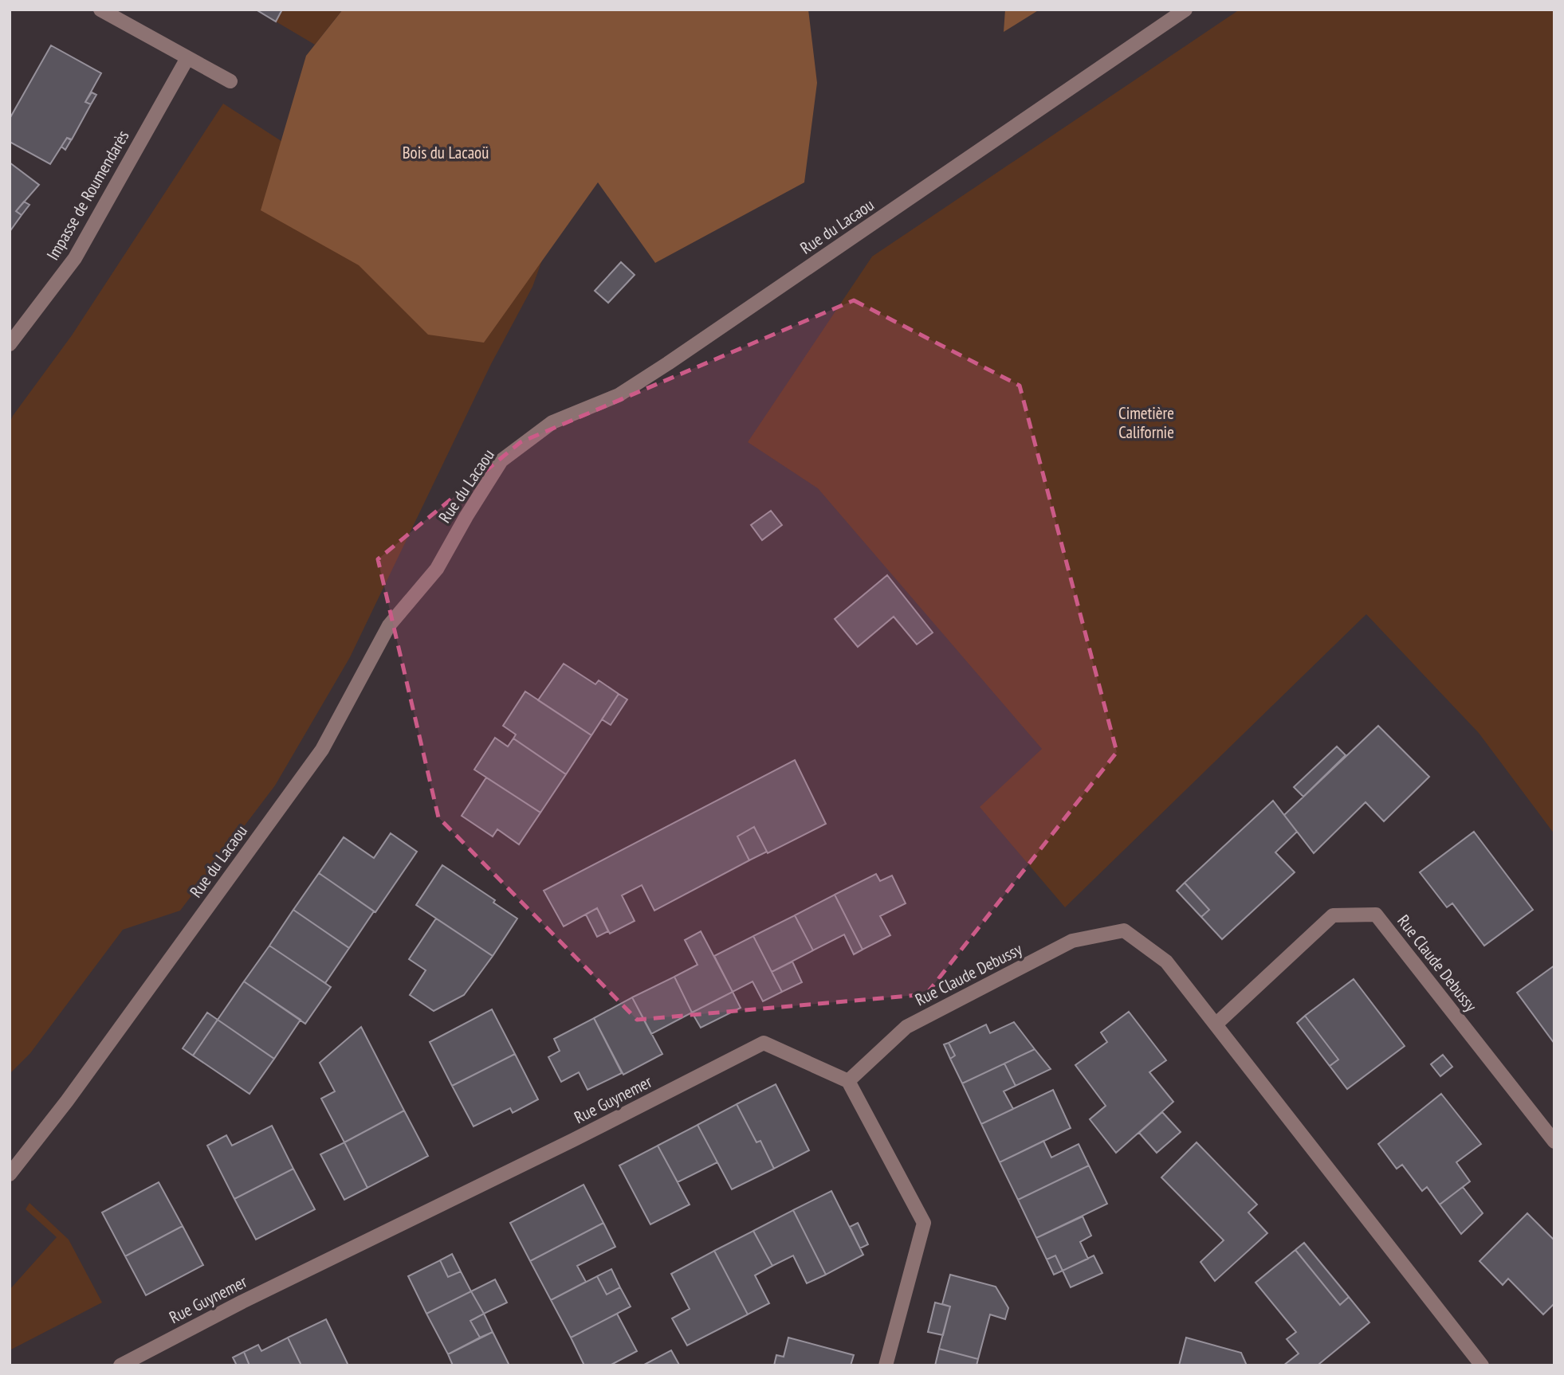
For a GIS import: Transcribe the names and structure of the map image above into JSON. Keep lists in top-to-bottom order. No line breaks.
{"streets":{"street":["Impasse de Roumendarès","Rue du Lacaou","Rue Claude Debussy","Rue Guynemer"]},"crossings":[["Rue Claude Debussy","Rue Guynemer"]],"parks":["Bois du Lacaoü","Cimetière Californie"]}
